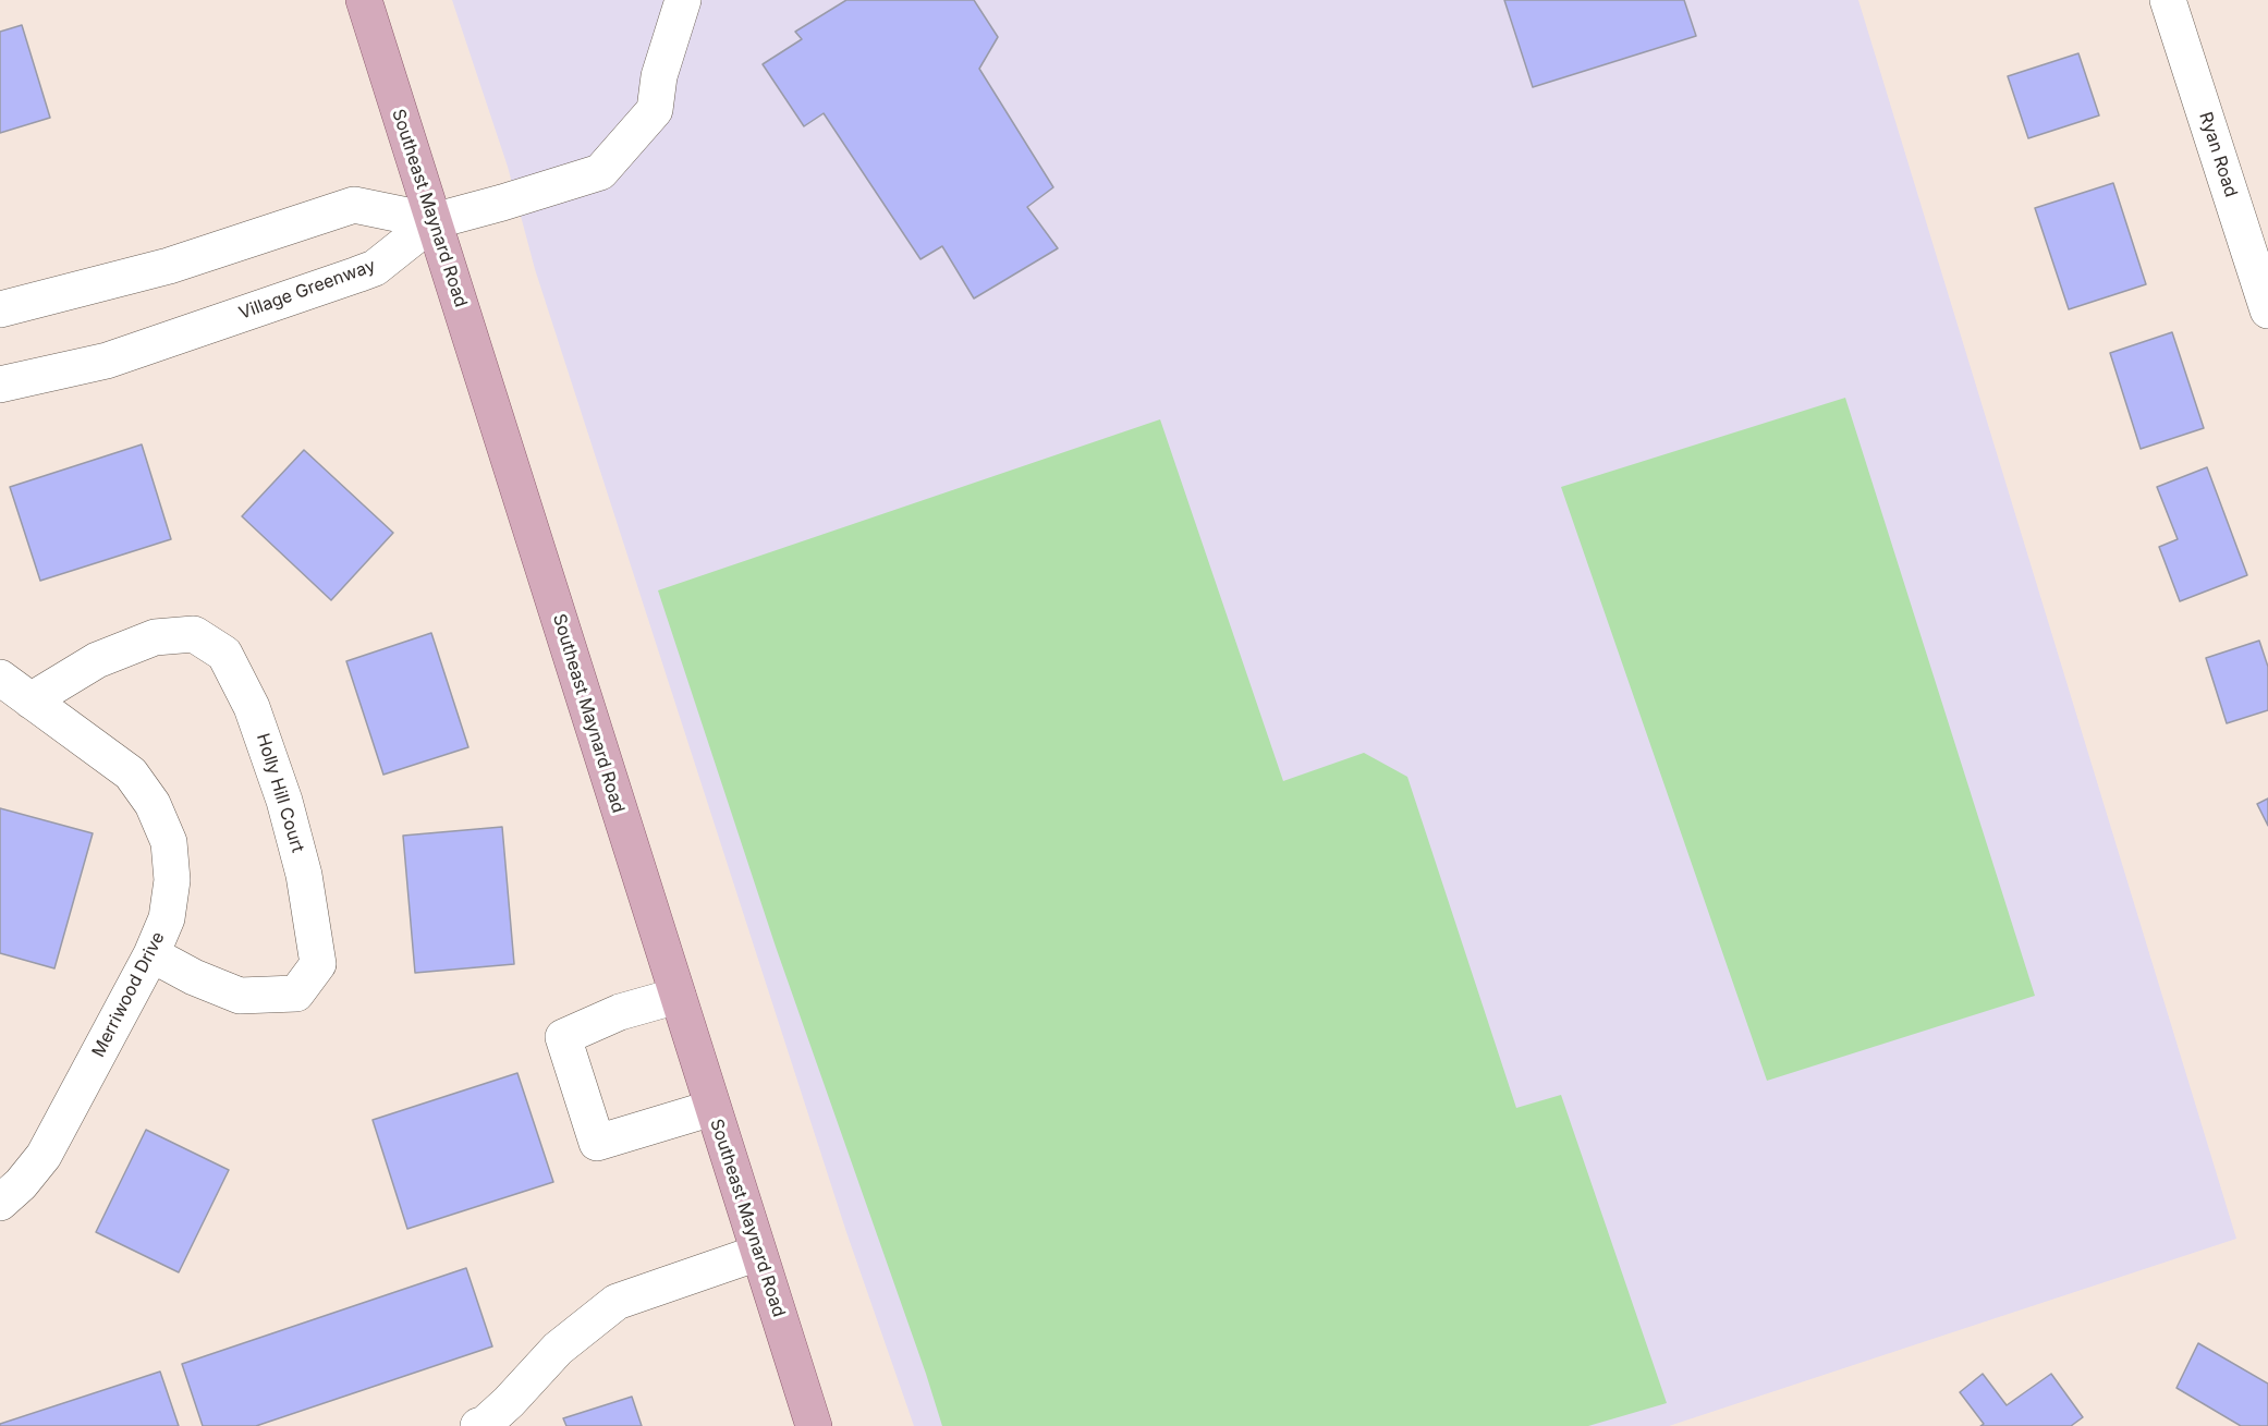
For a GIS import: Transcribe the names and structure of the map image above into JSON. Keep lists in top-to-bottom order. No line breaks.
{"streets":{"main road":["Southeast Maynard Road"],"street":["Ryan Road","Village Greenway","Holly Hill Court","Merriwood Drive"]},"crossings":[["Southeast Maynard Road","Village Greenway"],["Holly Hill Court","Merriwood Drive"]]}
